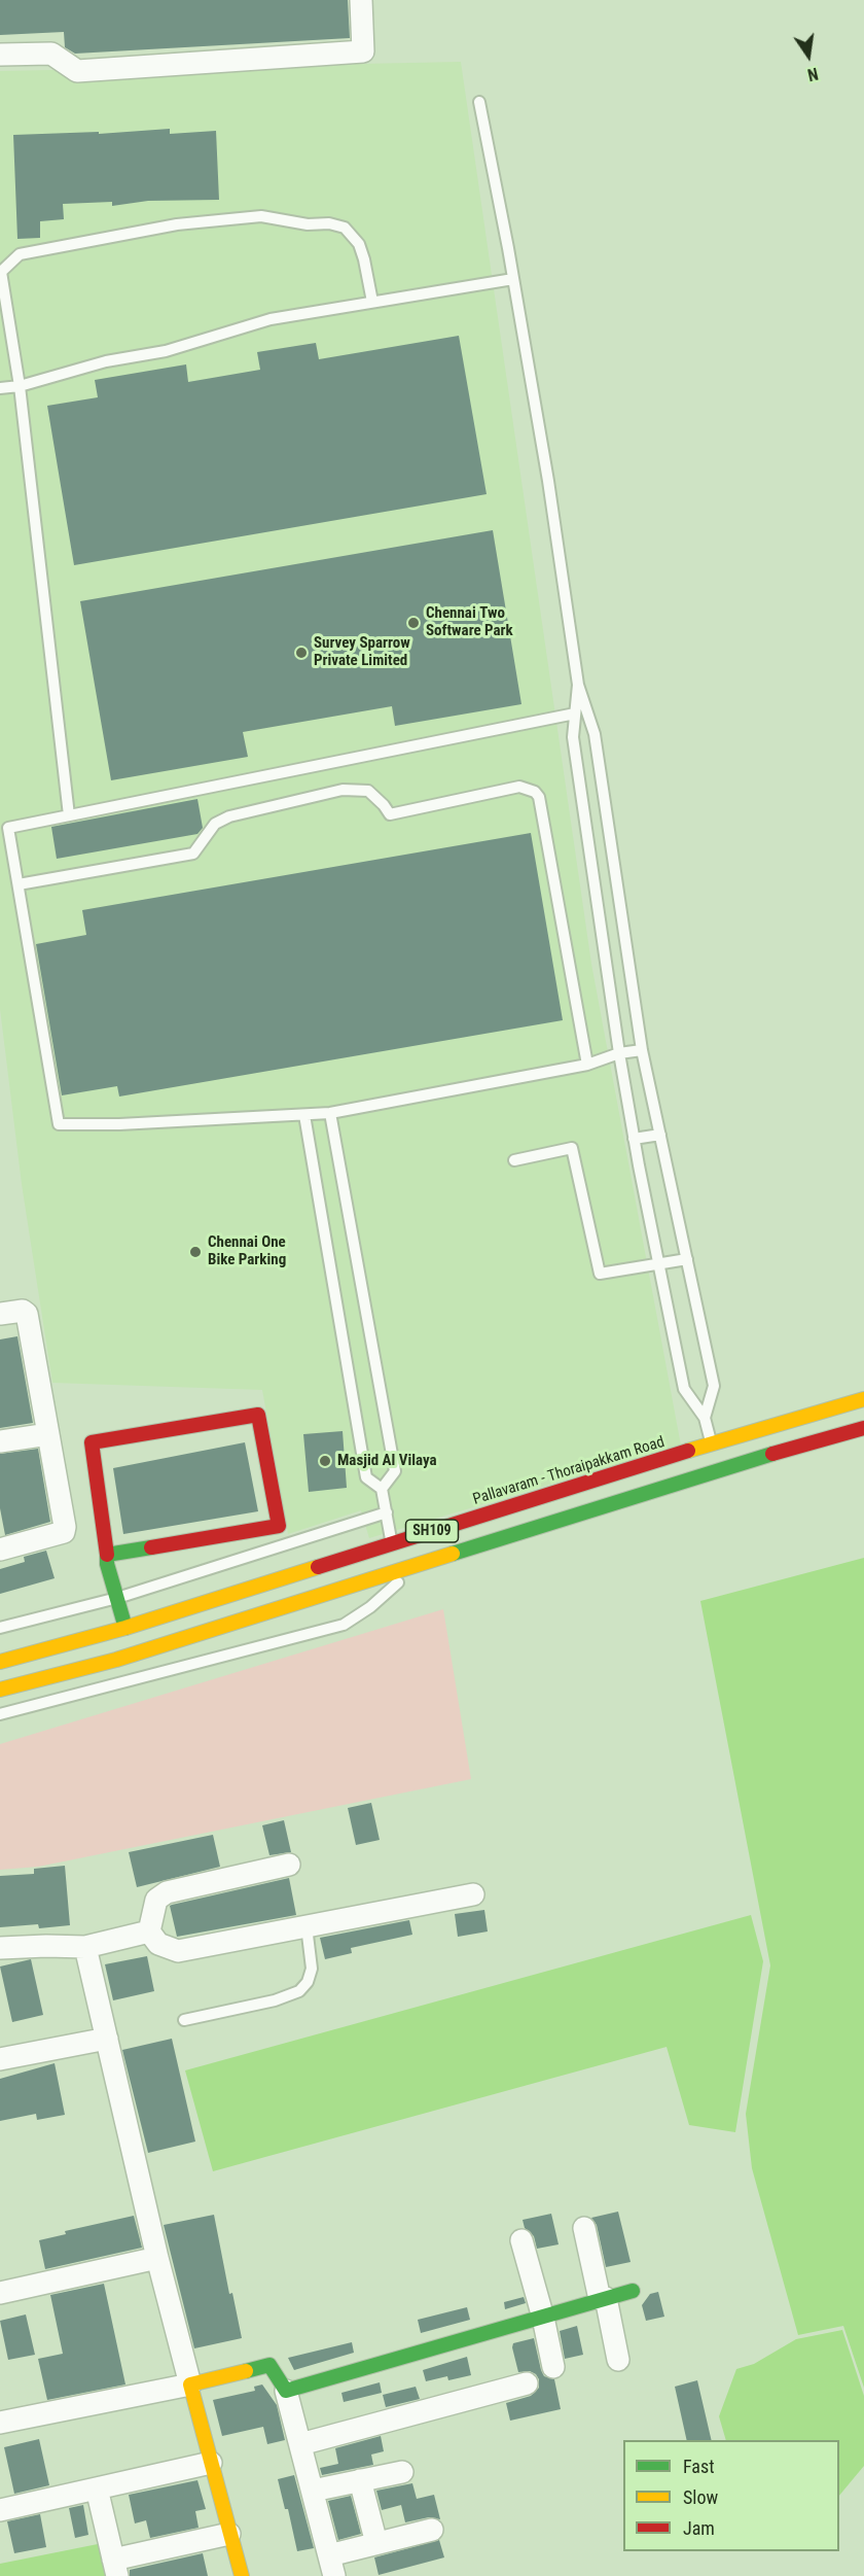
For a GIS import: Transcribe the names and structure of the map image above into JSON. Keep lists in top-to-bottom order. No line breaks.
{"streets":{"main road":["Pallavaram - Thoraipakkam Road","SH109"]},"places":["Chennai Two Software Park","Survey Sparrow Private Limited","Chennai One Bike Parking","Masjid Al Vilaya"],"legend":["Fast","Slow","Jam"],"north":"bottom"}
